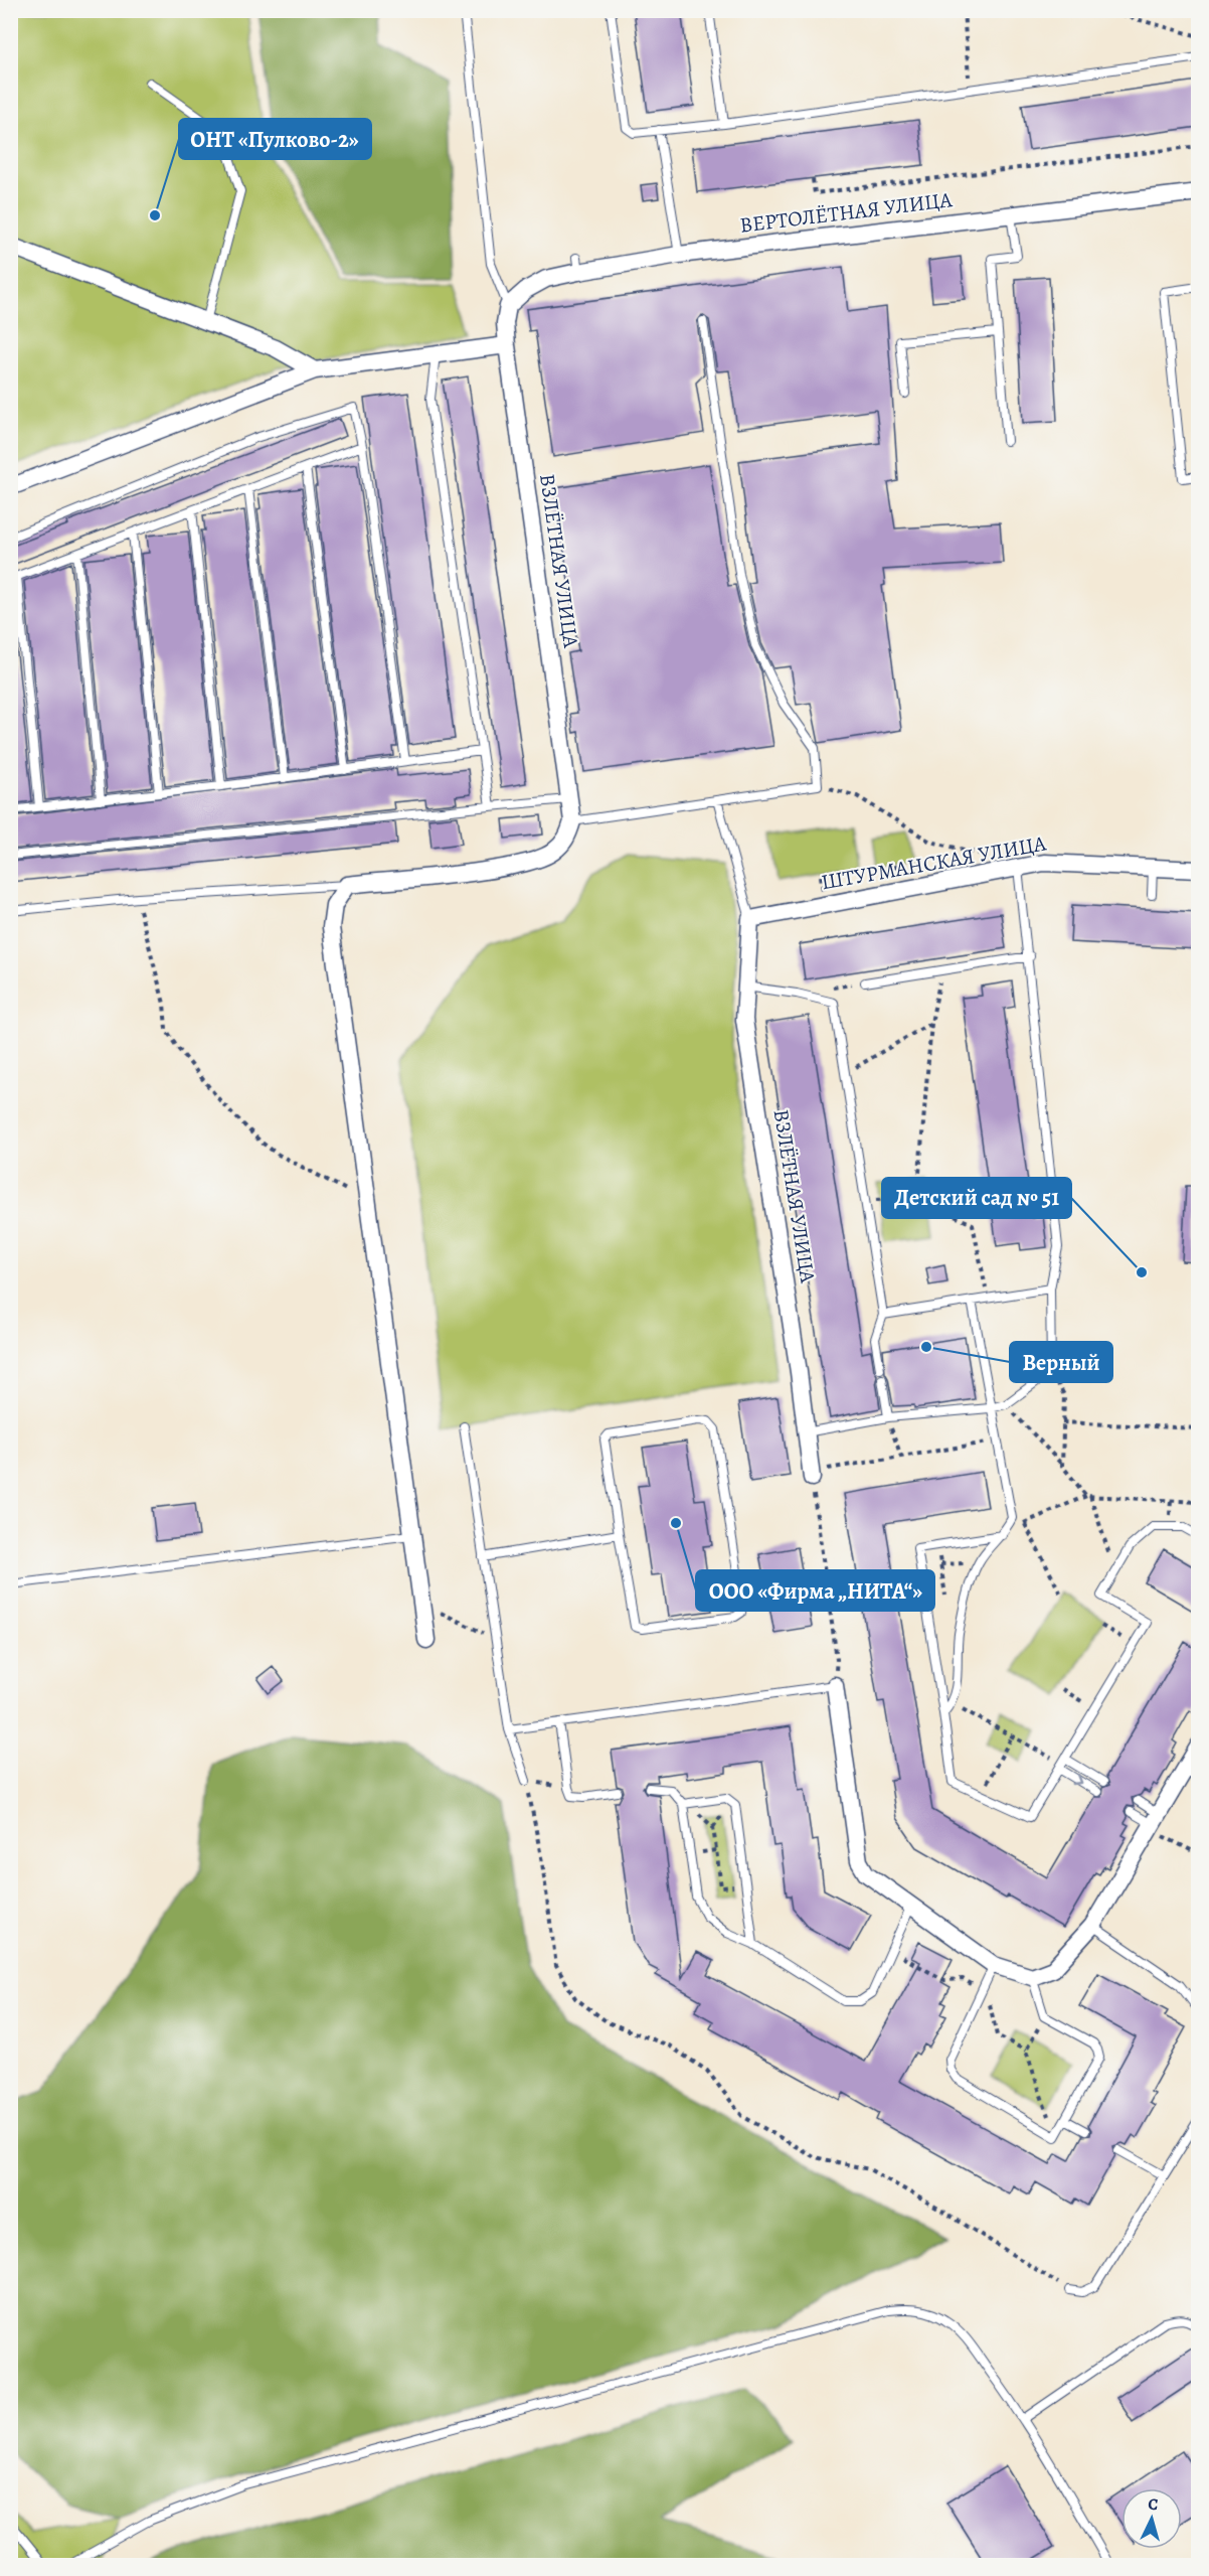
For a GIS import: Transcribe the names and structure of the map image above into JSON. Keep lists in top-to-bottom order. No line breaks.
{"streets":{"street":["ВЕРТОЛЁТНАЯ УЛИЦА","ВЗЛЁТНАЯ УЛИЦА","ШТУРМАНСКАЯ УЛИЦА"]},"crossings":[["ВЕРТОЛЁТНАЯ УЛИЦА","ВЗЛЁТНАЯ УЛИЦА"],["ВЗЛЁТНАЯ УЛИЦА","ШТУРМАНСКАЯ УЛИЦА"]],"places":["ОНТ «Пулково-2»","Детский сад № 51","Верный","ООО «Фирма „НИТА“»"],"north":"top"}
